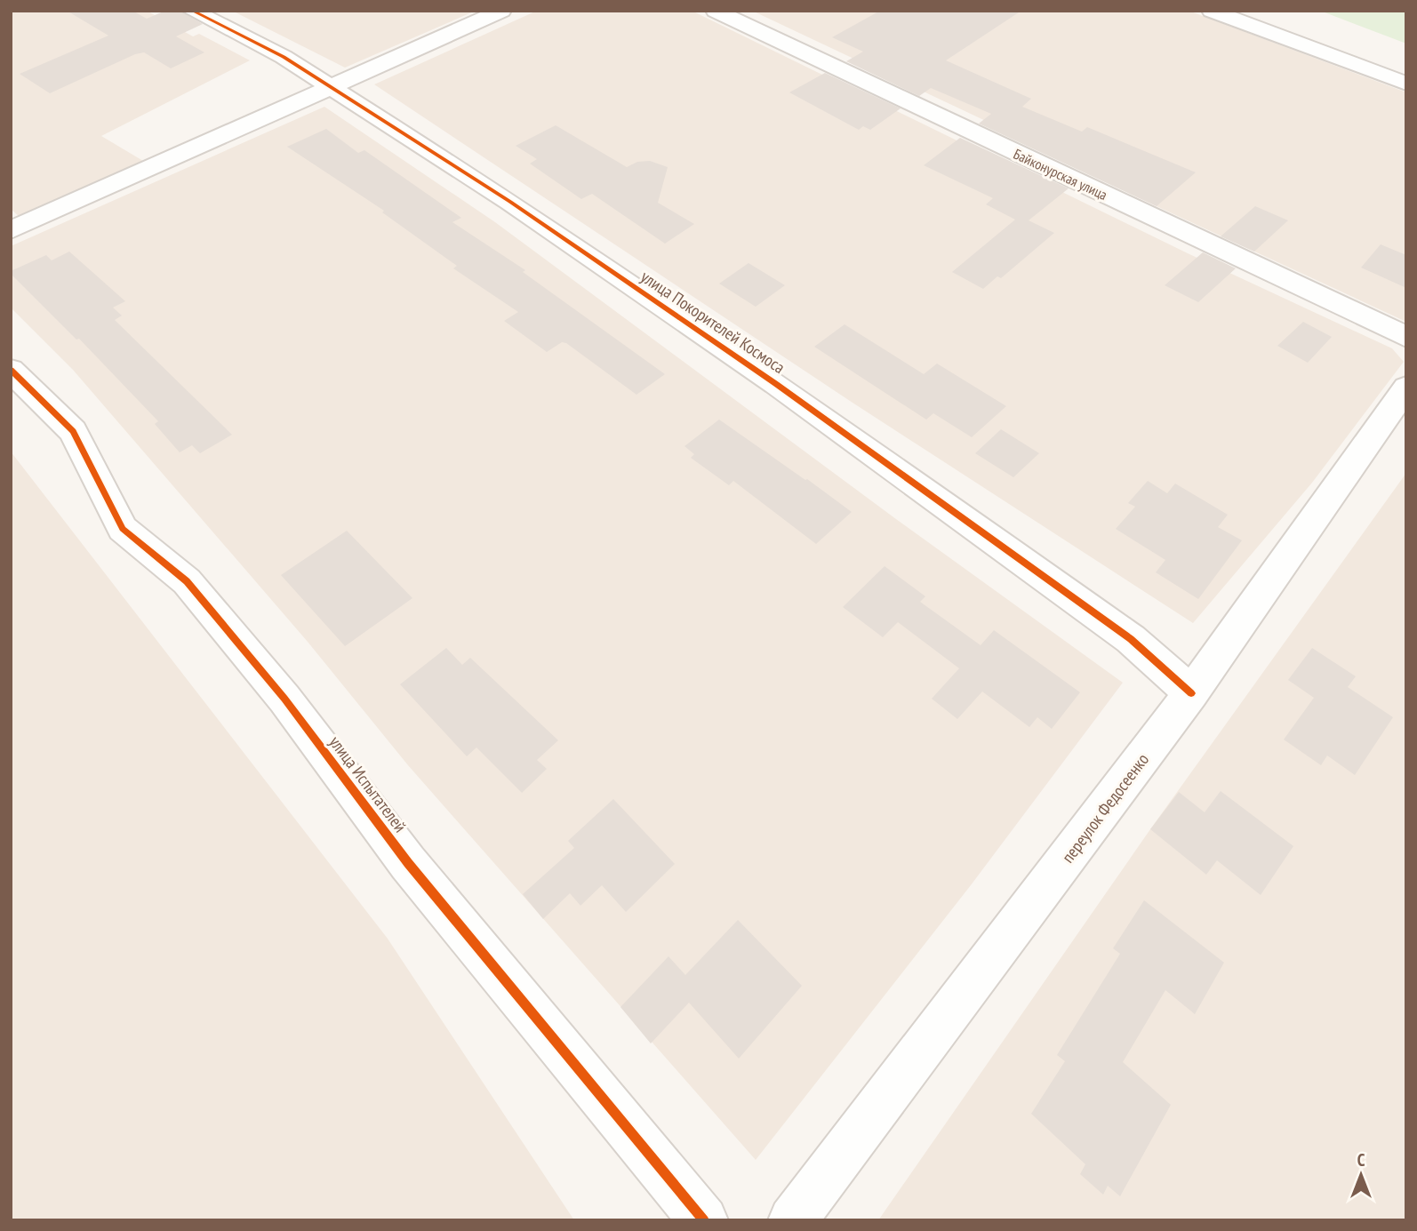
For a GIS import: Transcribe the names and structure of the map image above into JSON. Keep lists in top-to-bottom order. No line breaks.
{"streets":{"street":["Байконурская улица","улица Покорителей Космоса","улица Испытателей","переулок Федосеенко"]},"crossings":[["улица Покорителей Космоса","переулок Федосеенко"]],"north":"top"}
